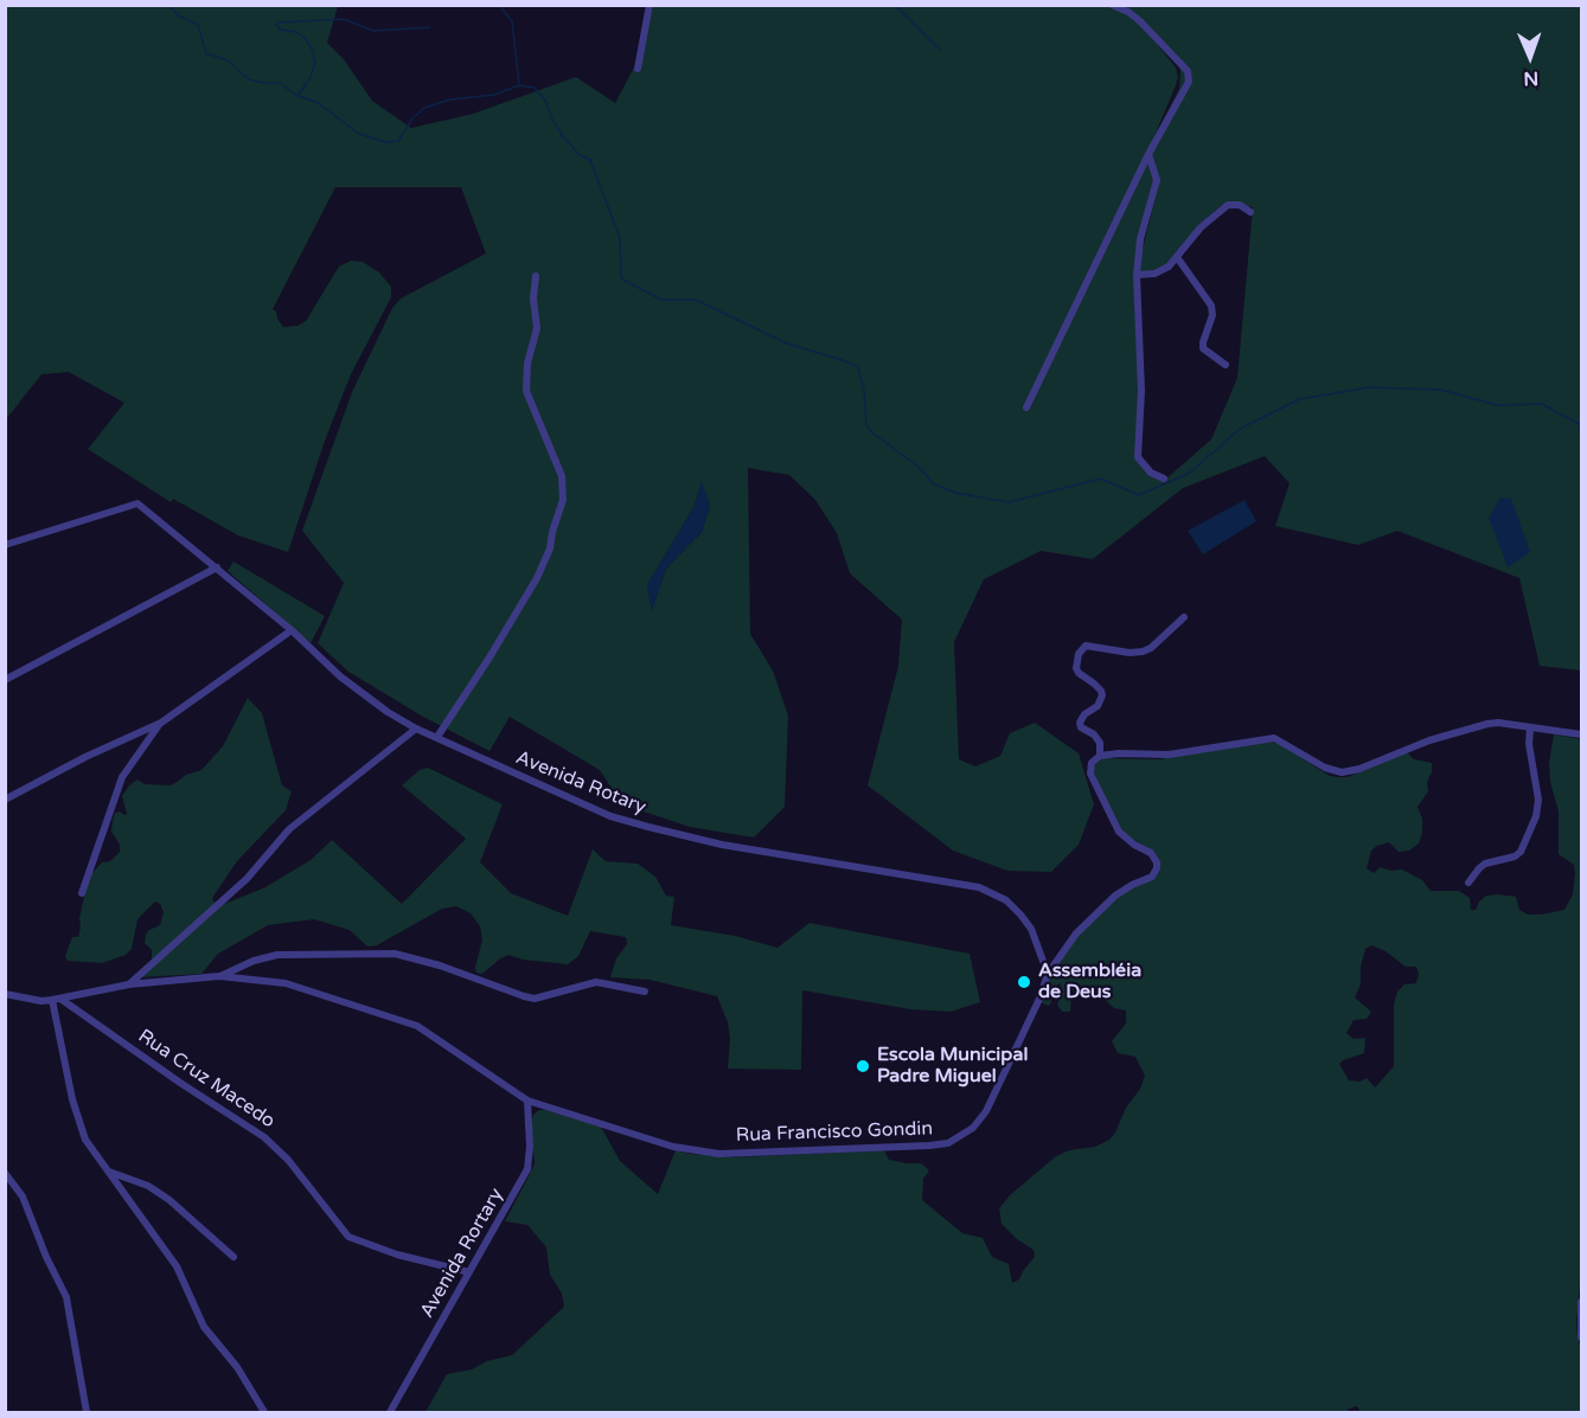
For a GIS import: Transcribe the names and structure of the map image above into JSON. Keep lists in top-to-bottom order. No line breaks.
{"streets":{"street":["Avenida Rotary","Rua Cruz Macedo","Rua Francisco Gondin","Avenida Rortary"]},"crossings":[["Avenida Rotary","Rua Francisco Gondin"],["Rua Cruz Macedo","Rua Francisco Gondin"],["Rua Cruz Macedo","Avenida Rortary"],["Rua Francisco Gondin","Avenida Rortary"]],"places":["Assembléia de Deus","Escola Municipal Padre Miguel"],"north":"bottom"}
